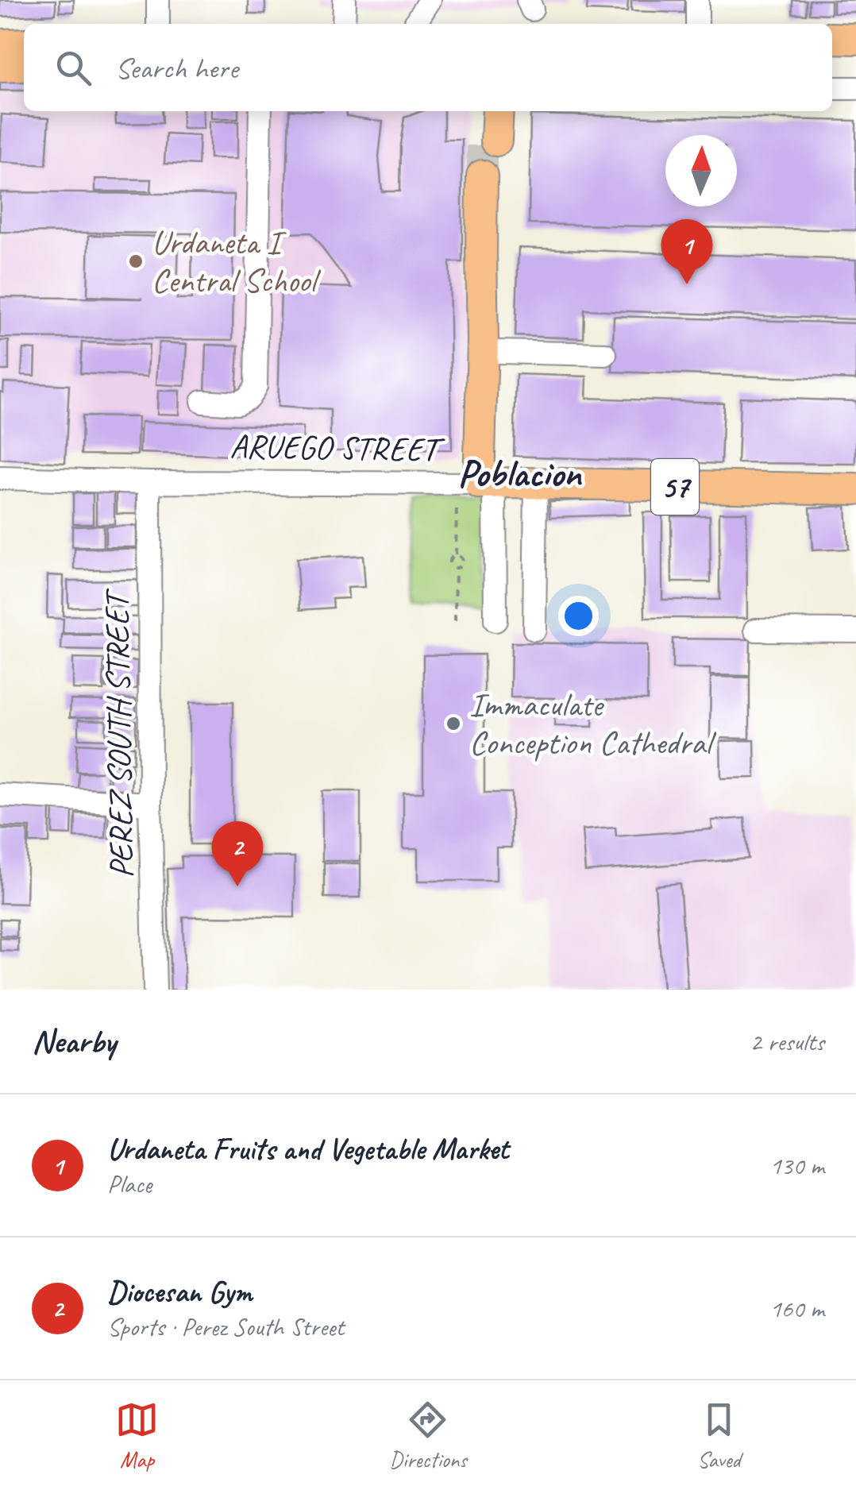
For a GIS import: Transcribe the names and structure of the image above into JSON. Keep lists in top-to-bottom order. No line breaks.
{"streets":{"main road":["ARUEGO STREET","57"],"street":["PEREZ SOUTH STREET"]},"crossings":[["ARUEGO STREET","PEREZ SOUTH STREET"]],"districts":["Poblacion"],"places":["Urdaneta I Central School","Immaculate Conception Cathedral"],"north":"top","page":{"search":"Search here","pins":["1","2"],"heading":["Nearby","2 results"],"list":[{"mark":"1","name":"Urdaneta Fruits and Vegetable Market","note":"Place","value":"130 m"},{"mark":"2","name":"Diocesan Gym","note":"Sports · Perez South Street","value":"160 m"}],"nav":["Map","Directions","Saved"]}}
